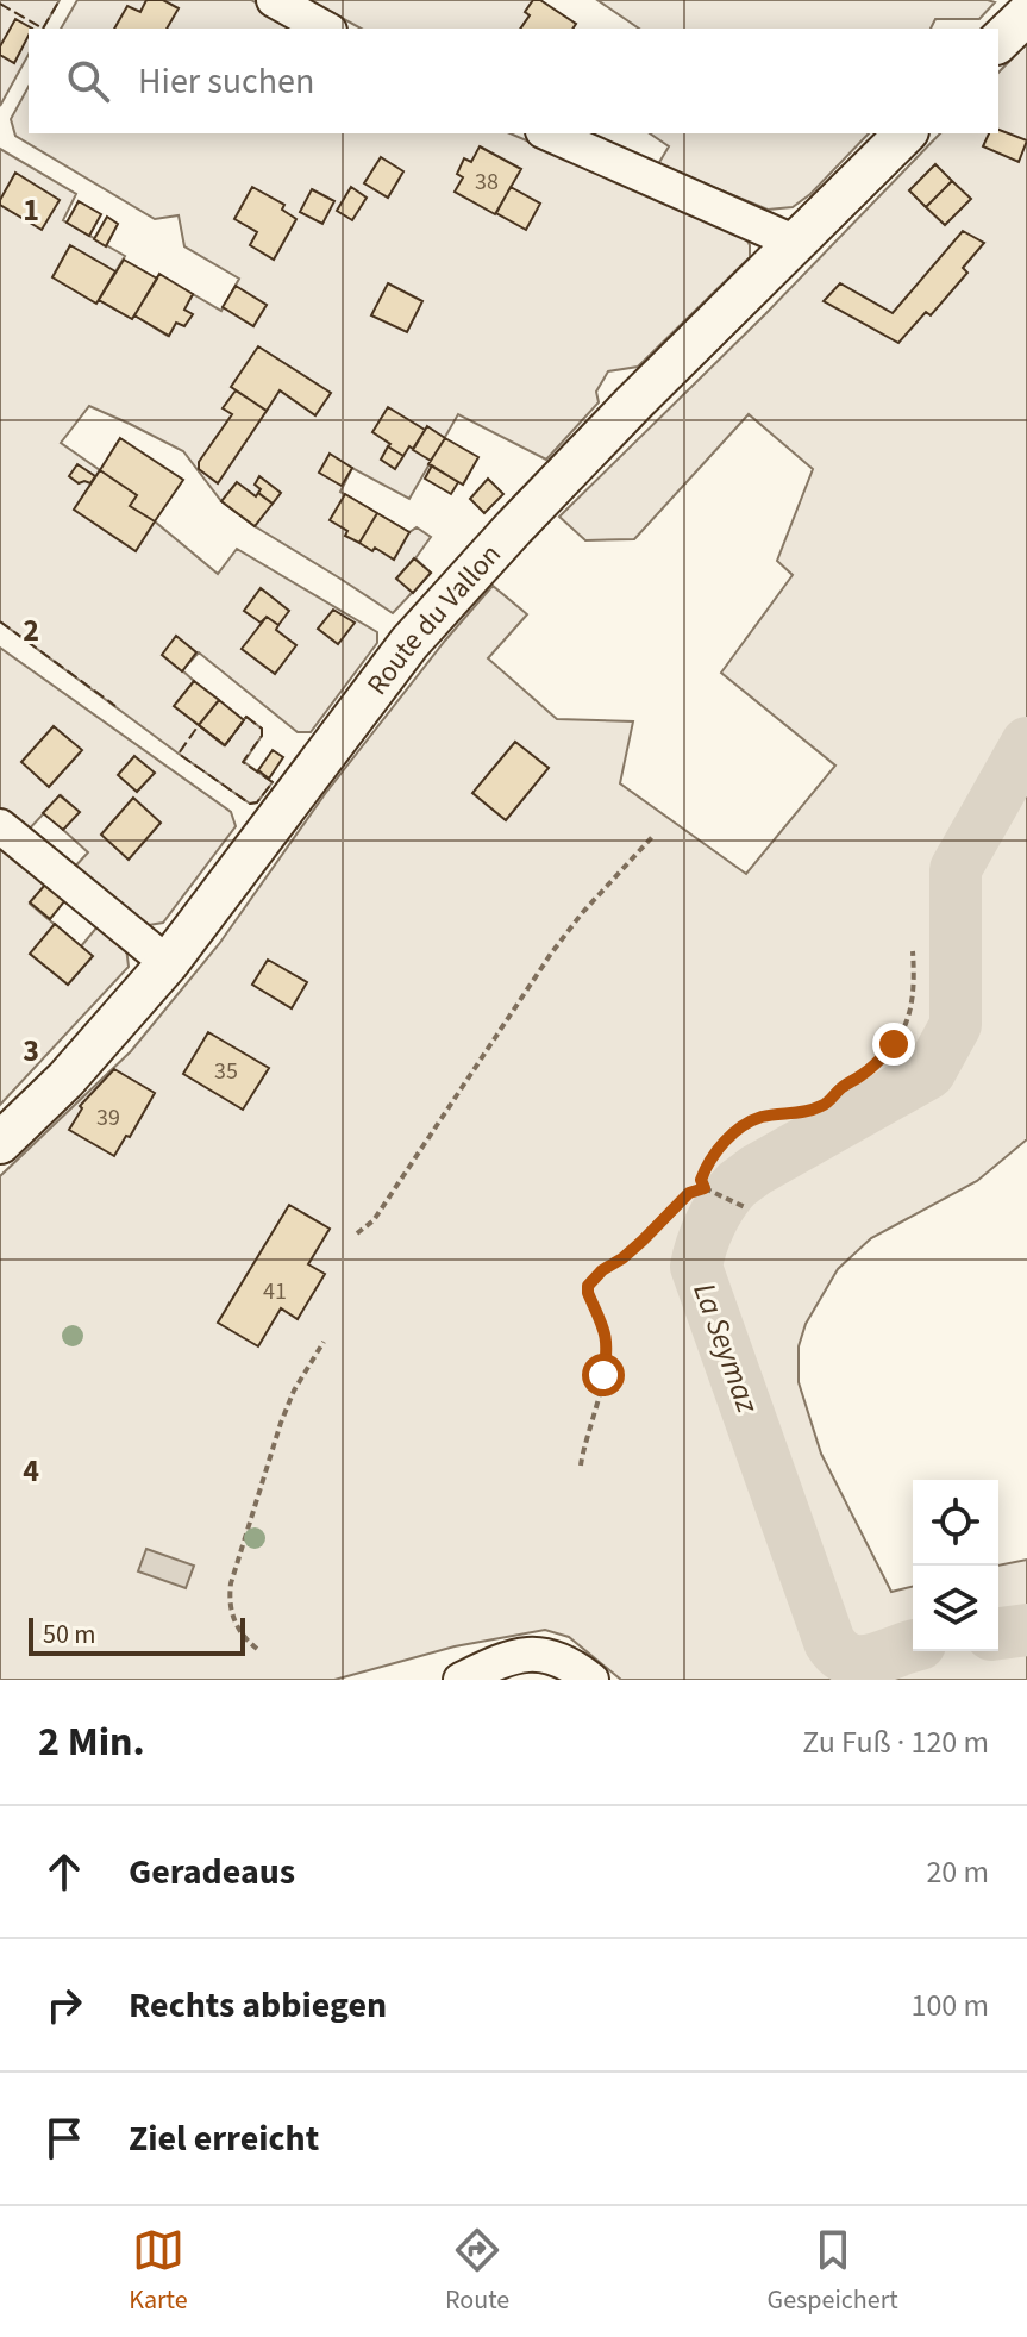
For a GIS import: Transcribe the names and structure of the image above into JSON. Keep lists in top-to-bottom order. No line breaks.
{"streets":{"main road":["Route du Vallon"]},"water":["La Seymaz"],"house_numbers":["38","35","39","41"],"scale_bar":"50 m","page":{"search":"Hier suchen","scale":"50 m","heading":["2 Min.","Zu Fuß · 120 m"],"list":[["Geradeaus","20 m"],["Rechts abbiegen","100 m"],"Ziel erreicht"],"nav":["Karte","Route","Gespeichert"]},"grid":{"rows":["1","2","3","4"]}}
